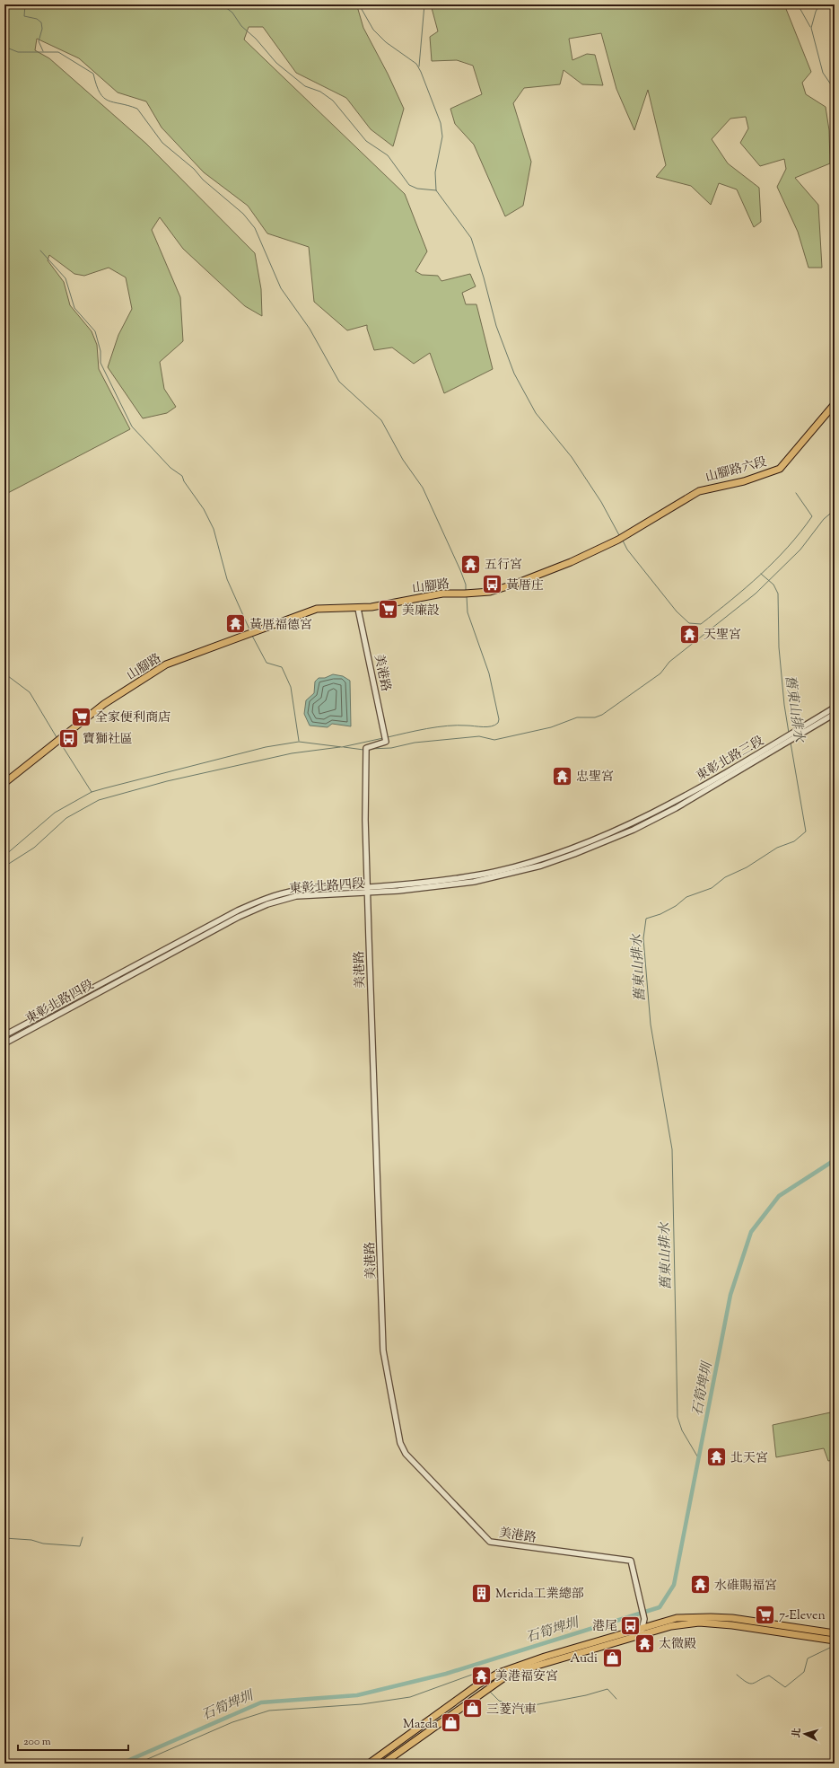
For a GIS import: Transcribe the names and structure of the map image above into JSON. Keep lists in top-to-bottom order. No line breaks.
{"streets":{"main road":["山腳路六段","山腳路"],"street":["美港路","東彰北路三段","東彰北路四段"]},"crossings":[["山腳路六段","山腳路"],["山腳路","美港路"],["美港路","東彰北路四段"],["東彰北路三段","東彰北路四段"]],"water":["舊東山排水","石筍埤圳"],"places":{"temple":["五行宮","黃厝福德宮","天聖宮","忠聖宮","北天宮","水碓賜福宮","太微殿","美港福安宮"],"bus stop":["黃厝庄","寶獅社區","港尾"],"supermarket":["美廉設","全家便利商店","7-Eleven"],"building":["Merida工業總部"],"shop":["Audi","三菱汽車","Mazda"]},"scale_bar":"200 m","north":"left"}
